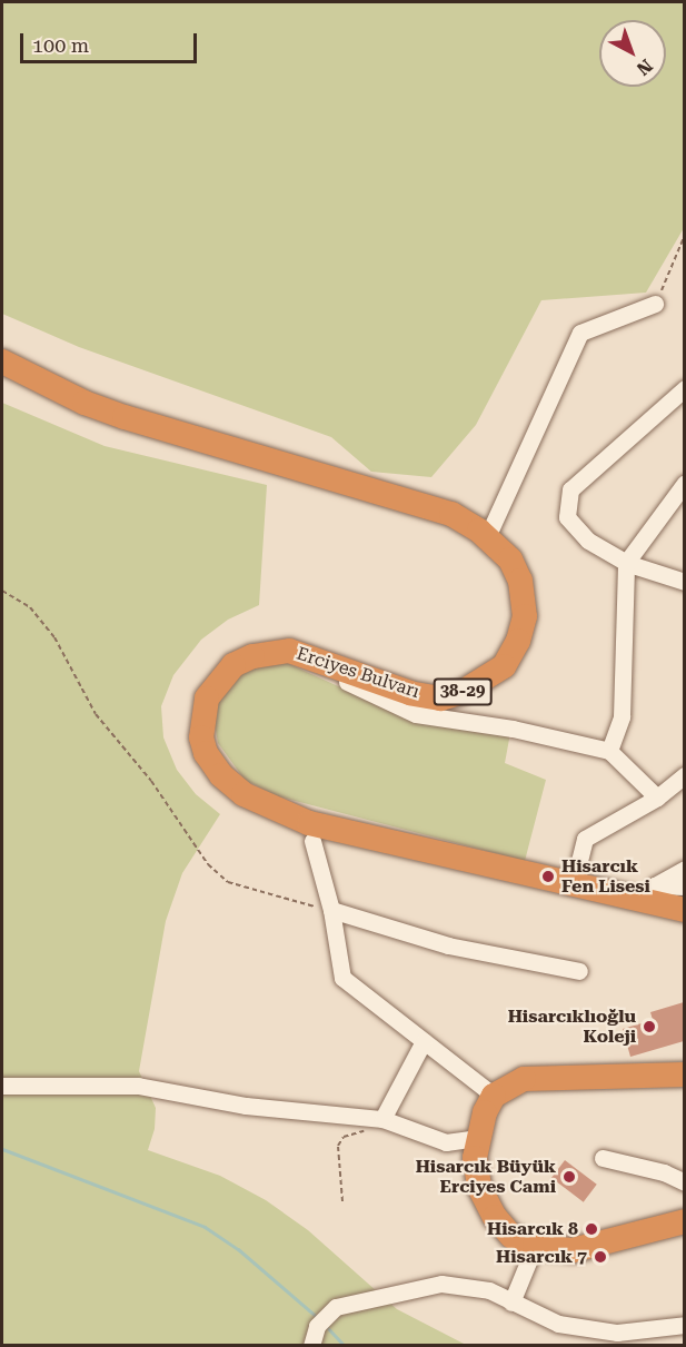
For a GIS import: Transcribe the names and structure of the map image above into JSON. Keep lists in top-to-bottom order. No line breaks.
{"streets":{"highway":["Erciyes Bulvarı","38-29"]},"places":["Hisarcık Fen Lisesi","Hisarcıklıoğlu Koleji","Hisarcık Büyük Erciyes Cami","Hisarcık 8","Hisarcık 7"],"scale_bar":"100 m","north":"bottom right"}
